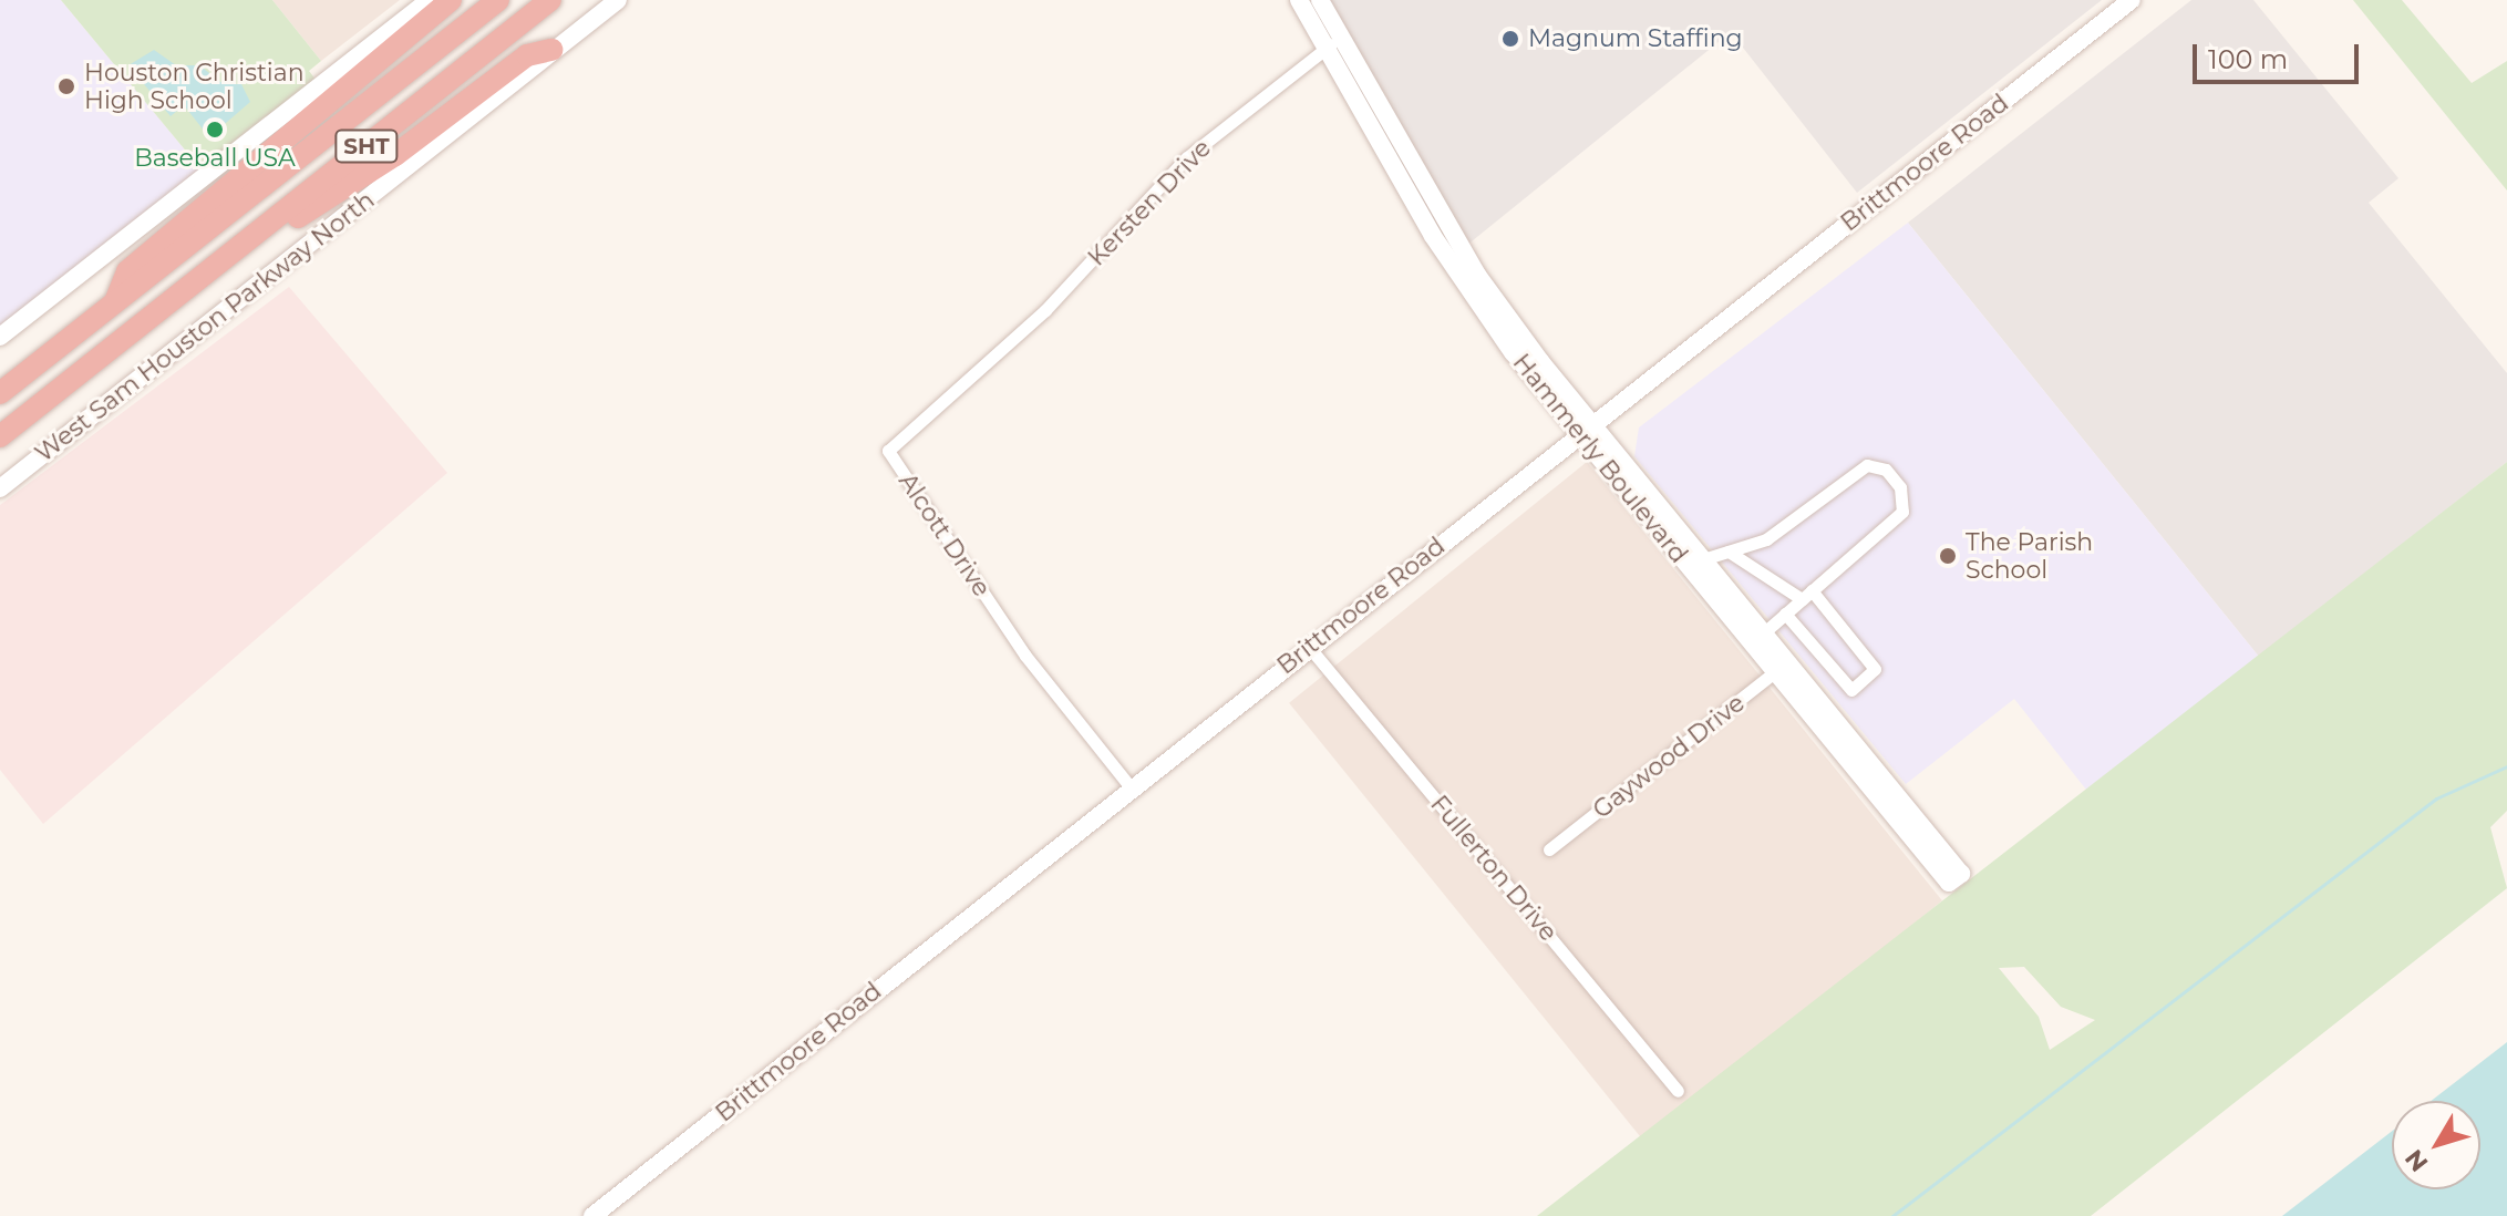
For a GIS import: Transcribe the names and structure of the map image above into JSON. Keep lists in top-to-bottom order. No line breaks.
{"streets":{"highway":["SHT"],"main road":["Brittmoore Road","West Sam Houston Parkway North","Hammerly Boulevard"],"street":["Kersten Drive","Alcott Drive","Gaywood Drive","Fullerton Drive"]},"crossings":[["Brittmoore Road","Hammerly Boulevard"],["Brittmoore Road","Alcott Drive"],["Brittmoore Road","Fullerton Drive"],["Kersten Drive","Hammerly Boulevard"],["Kersten Drive","Alcott Drive"],["Hammerly Boulevard","Gaywood Drive"]],"places":["Magnum Staffing","Houston Christian High School","Baseball USA","The Parish School"],"scale_bar":"100 m","north":"bottom left"}
